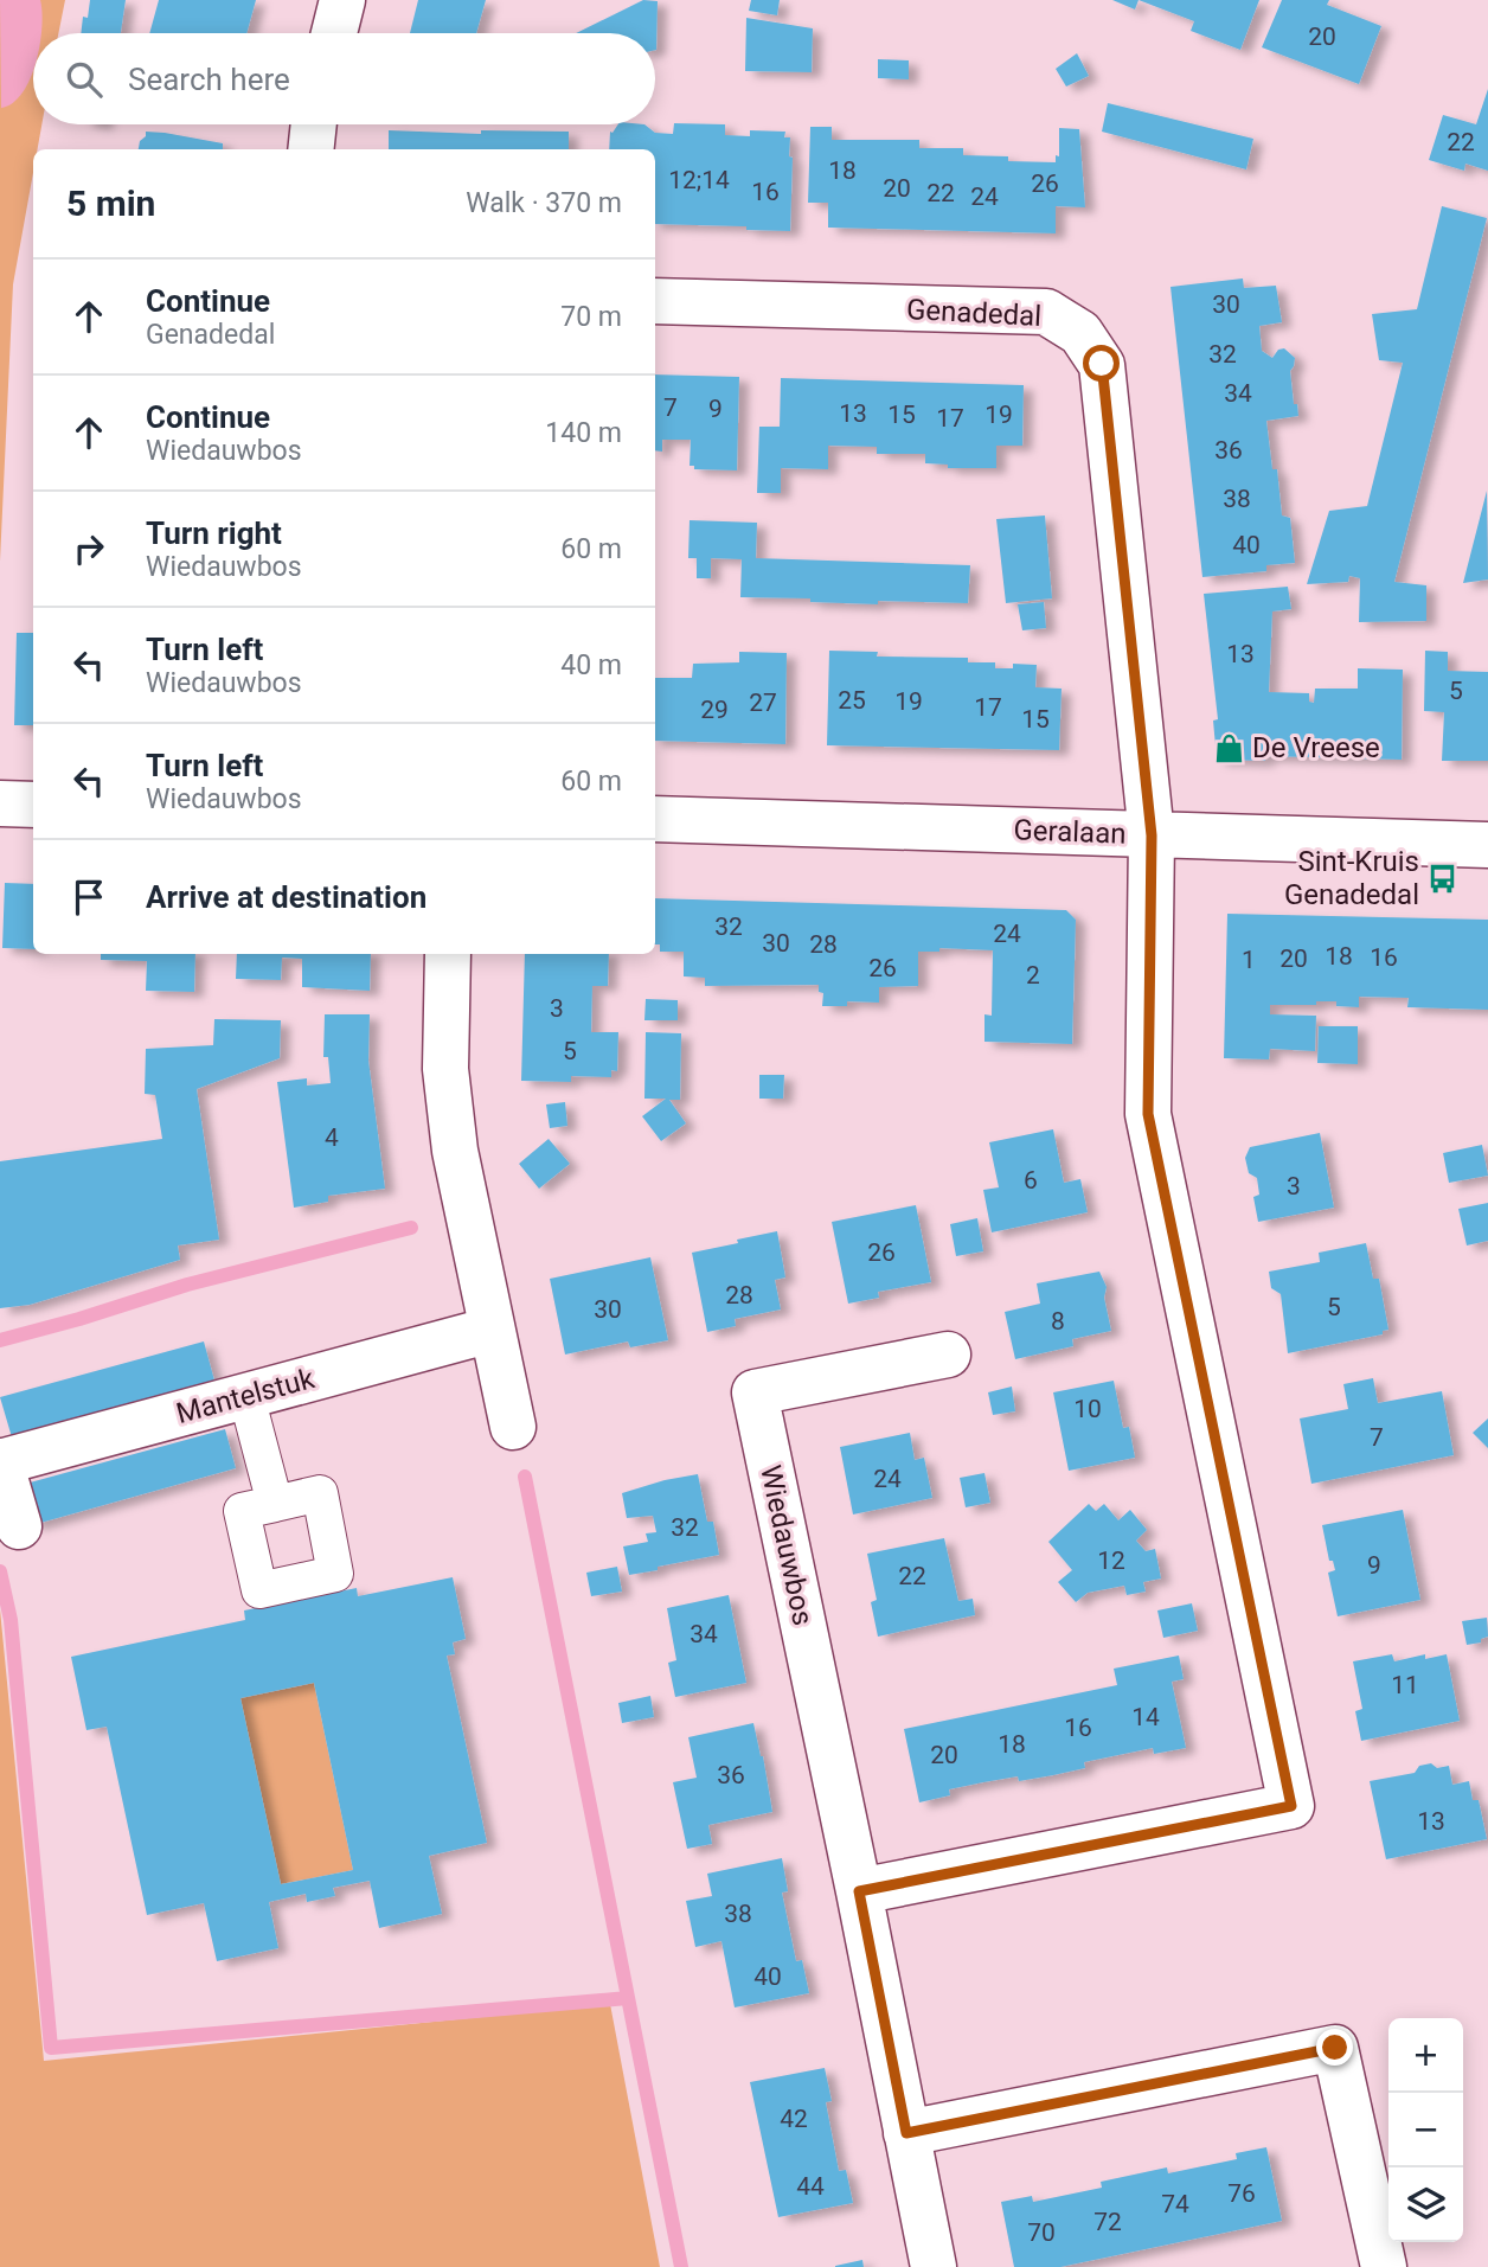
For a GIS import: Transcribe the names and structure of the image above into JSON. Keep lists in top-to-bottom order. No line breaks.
{"streets":{"street":["Genadedal","Geralaan","Mantelstuk","Wiedauwbos"]},"crossings":[["Genadedal","Geralaan"]],"places":{"shop":["De Vreese"],"bus stop":["Sint-Kruis Genadedal"]},"house_numbers":["20","22","18","12;14","26","20","16","22","24","30","32","34","7","9","13","15","19","17","36","38","40","13","5","25","19","27","17","29","15","32","24","30","28","18","16","20","1","26","2","3","5","4","6","3","26","28","5","30","8","10","7","24","32","12","9","22","34","11","14","16","18","20","36","13","38","40","42","44","76","74","72","70"],"page":{"search":"Search here","heading":["5 min","Walk · 370 m"],"list":[["Continue","Genadedal","70 m"],["Continue","Wiedauwbos","140 m"],["Turn right","Wiedauwbos","60 m"],["Turn left","Wiedauwbos","40 m"],["Turn left","Wiedauwbos","60 m"],"Arrive at destination"],"map_buttons":["+","−"]}}
